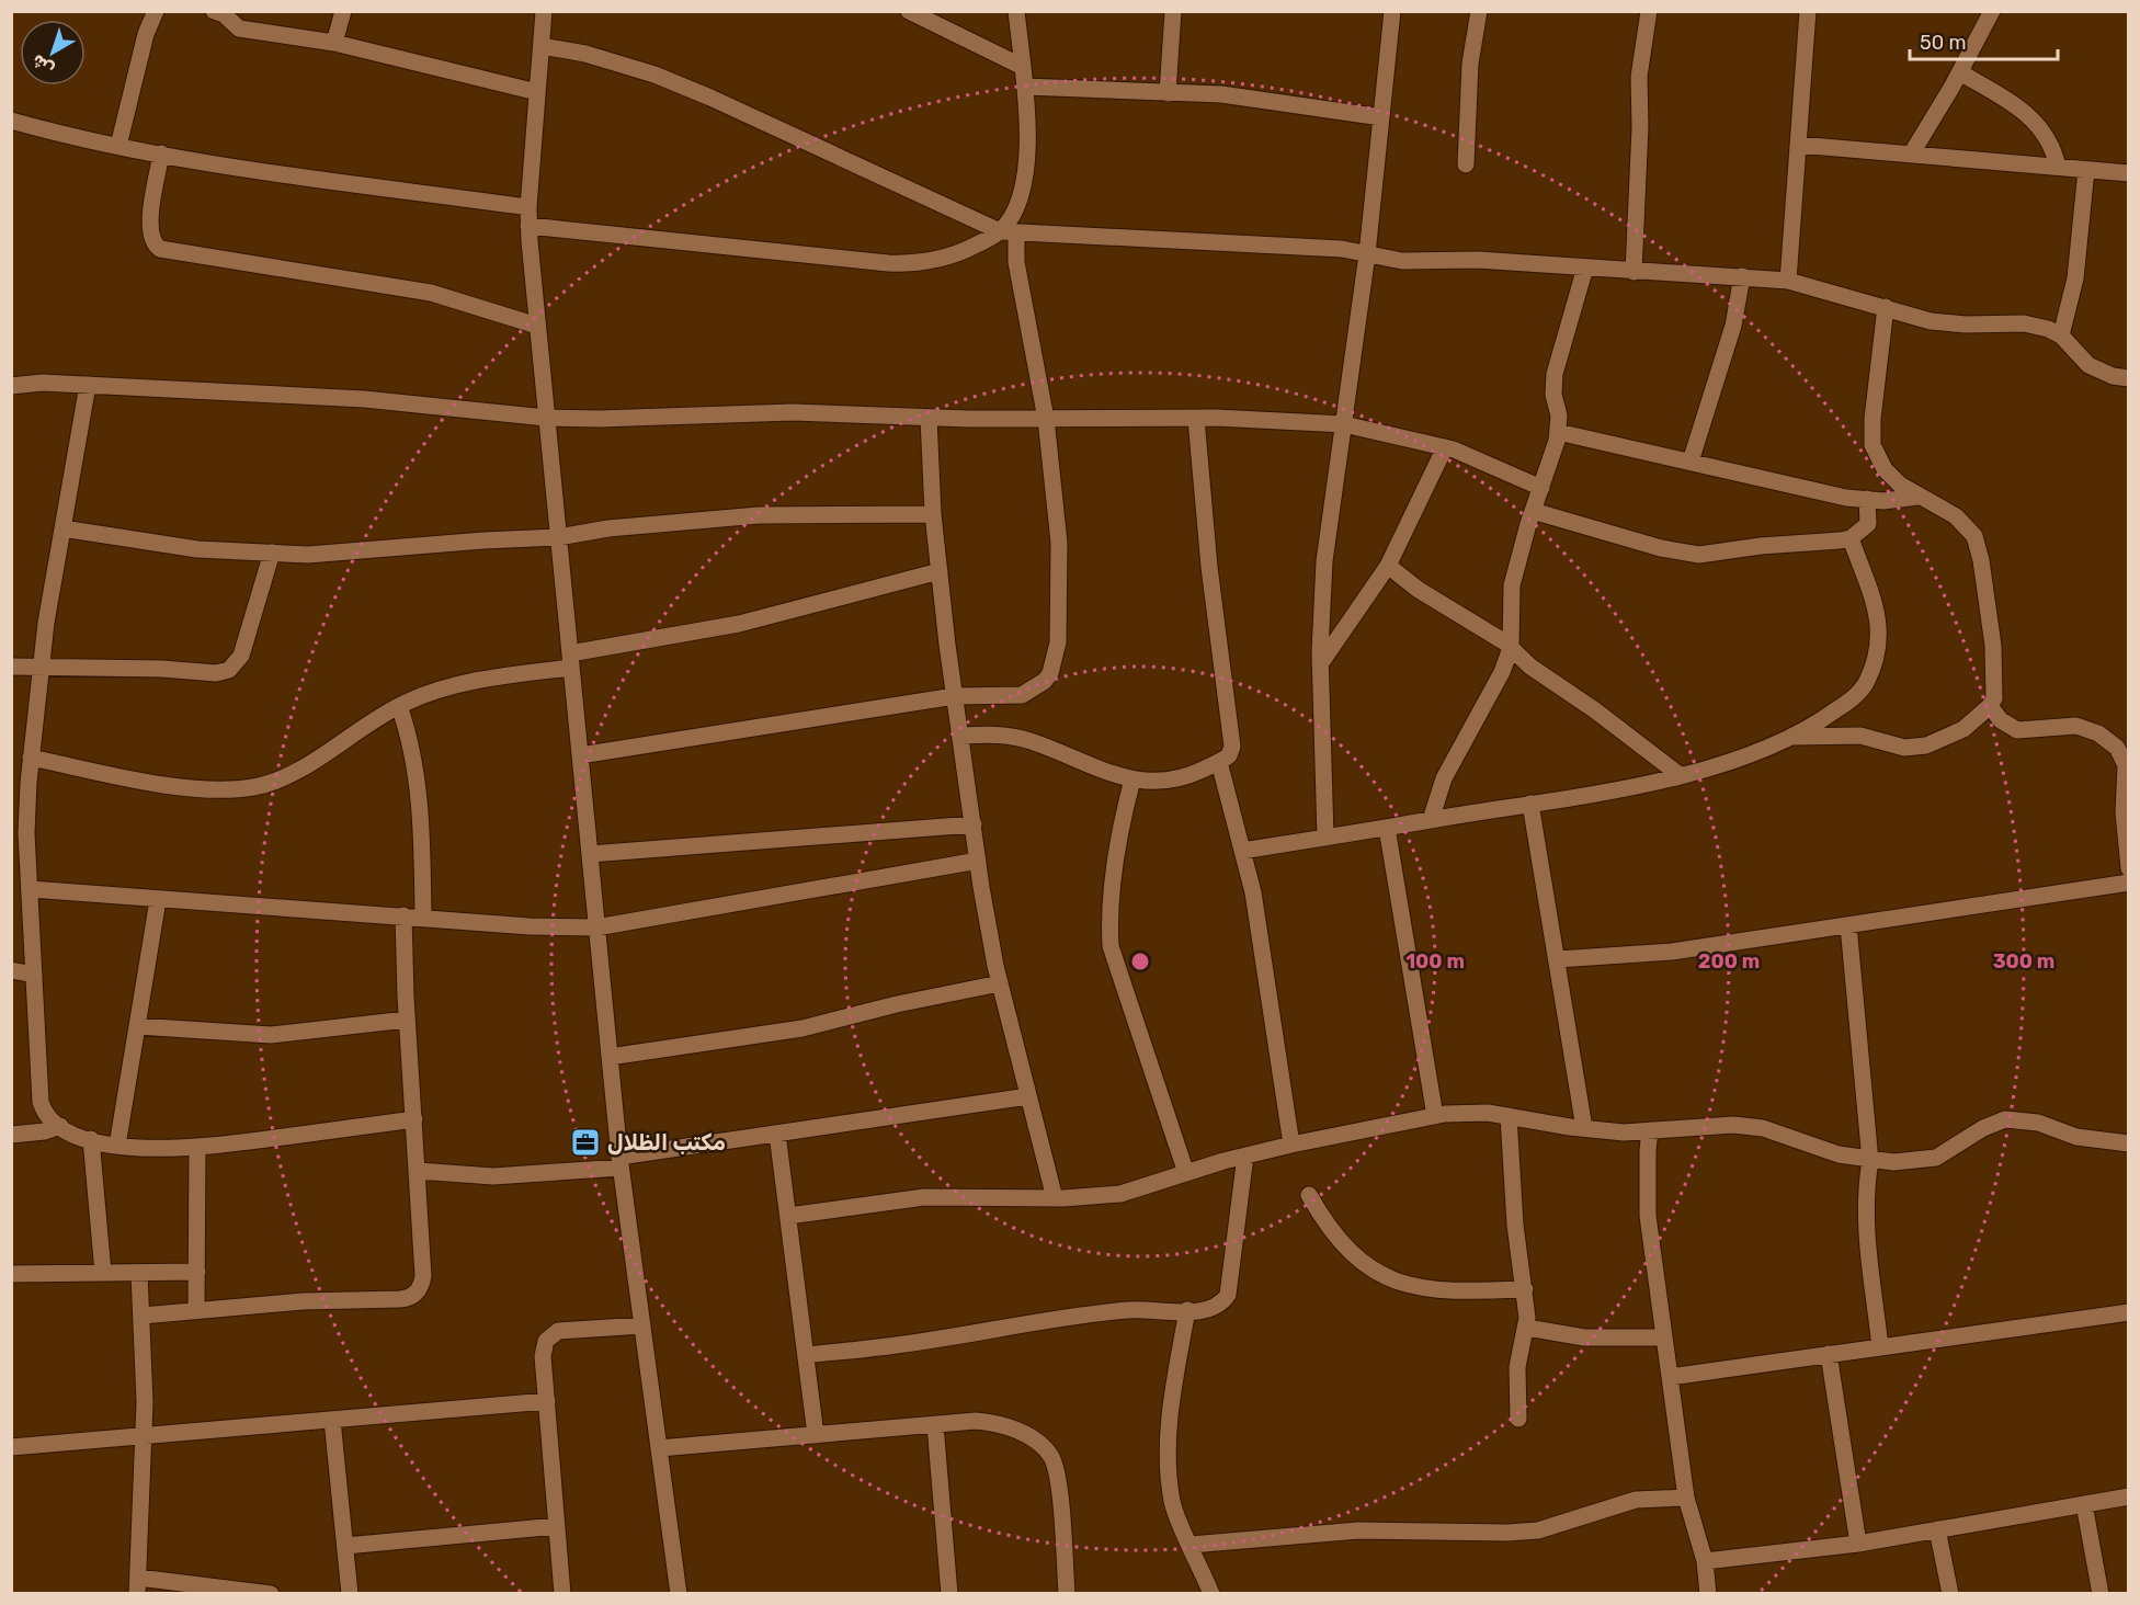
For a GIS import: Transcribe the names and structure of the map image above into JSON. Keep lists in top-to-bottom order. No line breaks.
{"places":{"office":["مكتب الظلال"]},"scale_bar":"50 m","north":"bottom left","rings":["100 m","200 m","300 m"]}
